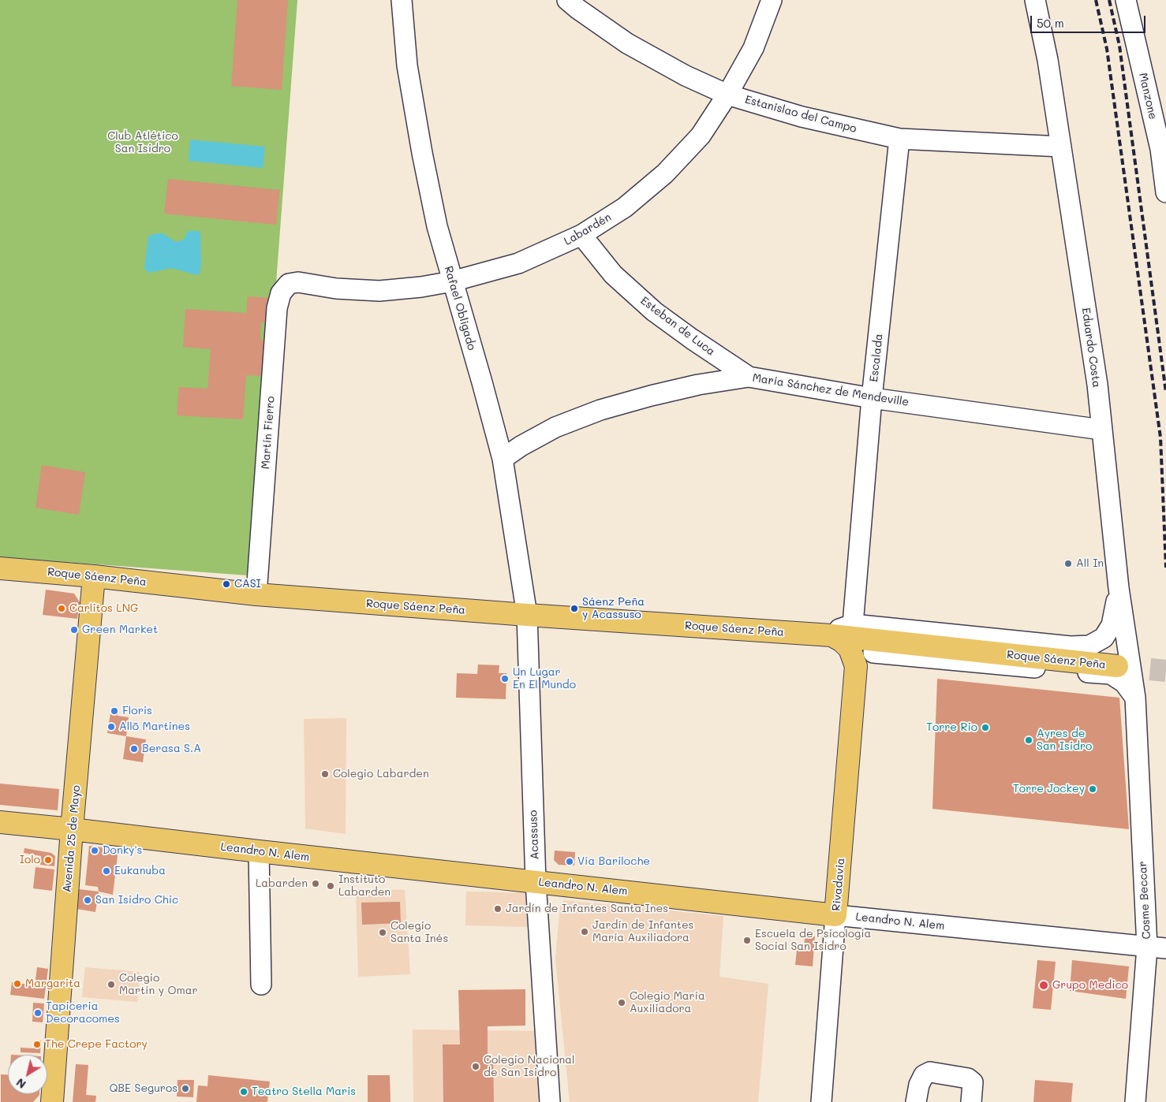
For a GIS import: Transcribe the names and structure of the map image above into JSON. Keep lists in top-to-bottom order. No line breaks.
{"streets":{"main road":["Roque Sáenz Peña","Avenida 25 de Mayo","Leandro N. Alem","Rivadavia"],"street":["Manzone","Estanislao del Campo","Labardén","Rafael Obligado","Esteban de Luca","Eduardo Costa","Escalada","María Sánchez de Mendeville","Martín Fierro","Acassuso","Cosme Beccar"]},"crossings":[["Estanislao del Campo","Labardén"],["Estanislao del Campo","Eduardo Costa"],["Estanislao del Campo","Escalada"],["Labardén","Rafael Obligado"],["Labardén","Esteban de Luca"],["Labardén","Martín Fierro"],["Rafael Obligado","María Sánchez de Mendeville"],["Rafael Obligado","Roque Sáenz Peña"],["Rafael Obligado","Acassuso"],["Esteban de Luca","María Sánchez de Mendeville"],["Eduardo Costa","María Sánchez de Mendeville"],["Eduardo Costa","Roque Sáenz Peña"],["Eduardo Costa","Cosme Beccar"],["Escalada","María Sánchez de Mendeville"],["Escalada","Roque Sáenz Peña"],["Martín Fierro","Roque Sáenz Peña"],["Roque Sáenz Peña","Acassuso"],["Roque Sáenz Peña","Avenida 25 de Mayo"],["Roque Sáenz Peña","Rivadavia"],["Roque Sáenz Peña","Cosme Beccar"],["Acassuso","Leandro N. Alem"],["Avenida 25 de Mayo","Leandro N. Alem"],["Leandro N. Alem","Rivadavia"],["Leandro N. Alem","Cosme Beccar"]],"parks":["Club Atlético San Isidro"],"places":["All In","CASI","Carlitos LNG","Sáenz Peña y Acassuso","Green Market","Un Lugar En El Mundo","Floris","Allō Martines","Torre Rio","Ayres de San Isidro","Berasa S.A","Colegio Labarden","Torre Jockey","Donky's","Iolo","Vía Bariloche","Eukanuba","Labarden","Instituto Labarden","San Isidro Chic","Jardín de Infantes Santa Ines","Jardín de Infantes María Auxiliadora","Colegio Santa Inés","Escuela de Psicologia Social San Isidro","Margarita","Colegio Martín y Omar","Grupo Medico","Colegio María Auxiliadora","Tapiceria Decoracomes","The Crepe Factory","Colegio Nacional de San Isidro","QBE Seguros","Teatro Stella Maris"],"scale_bar":"50 m","north":"bottom left"}
